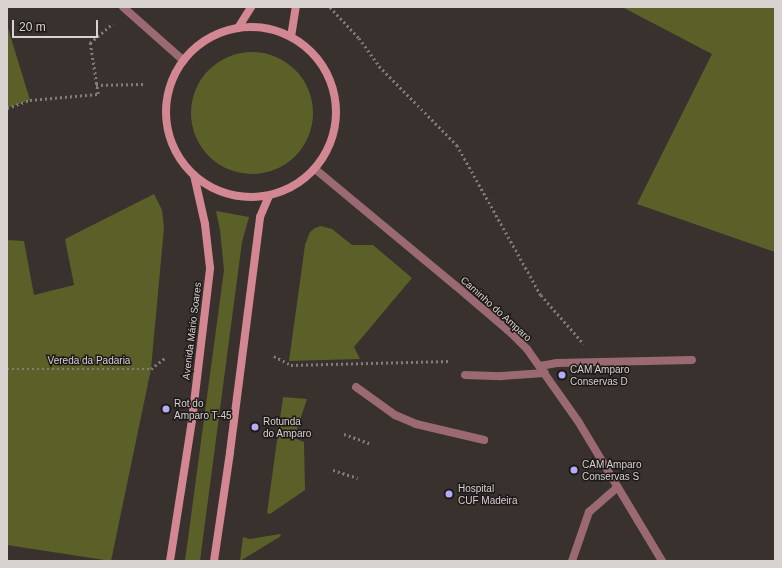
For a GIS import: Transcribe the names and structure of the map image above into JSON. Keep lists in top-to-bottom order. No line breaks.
{"streets":{"main road":["Avenida Mário Soares"],"street":["Caminho do Amparo"],"path":["Vereda da Padaria"]},"places":["CAM Amparo Conservas D","Rot do Amparo T-45","Rotunda do Amparo","CAM Amparo Conservas S","Hospital CUF Madeira"],"scale_bar":"20 m"}
